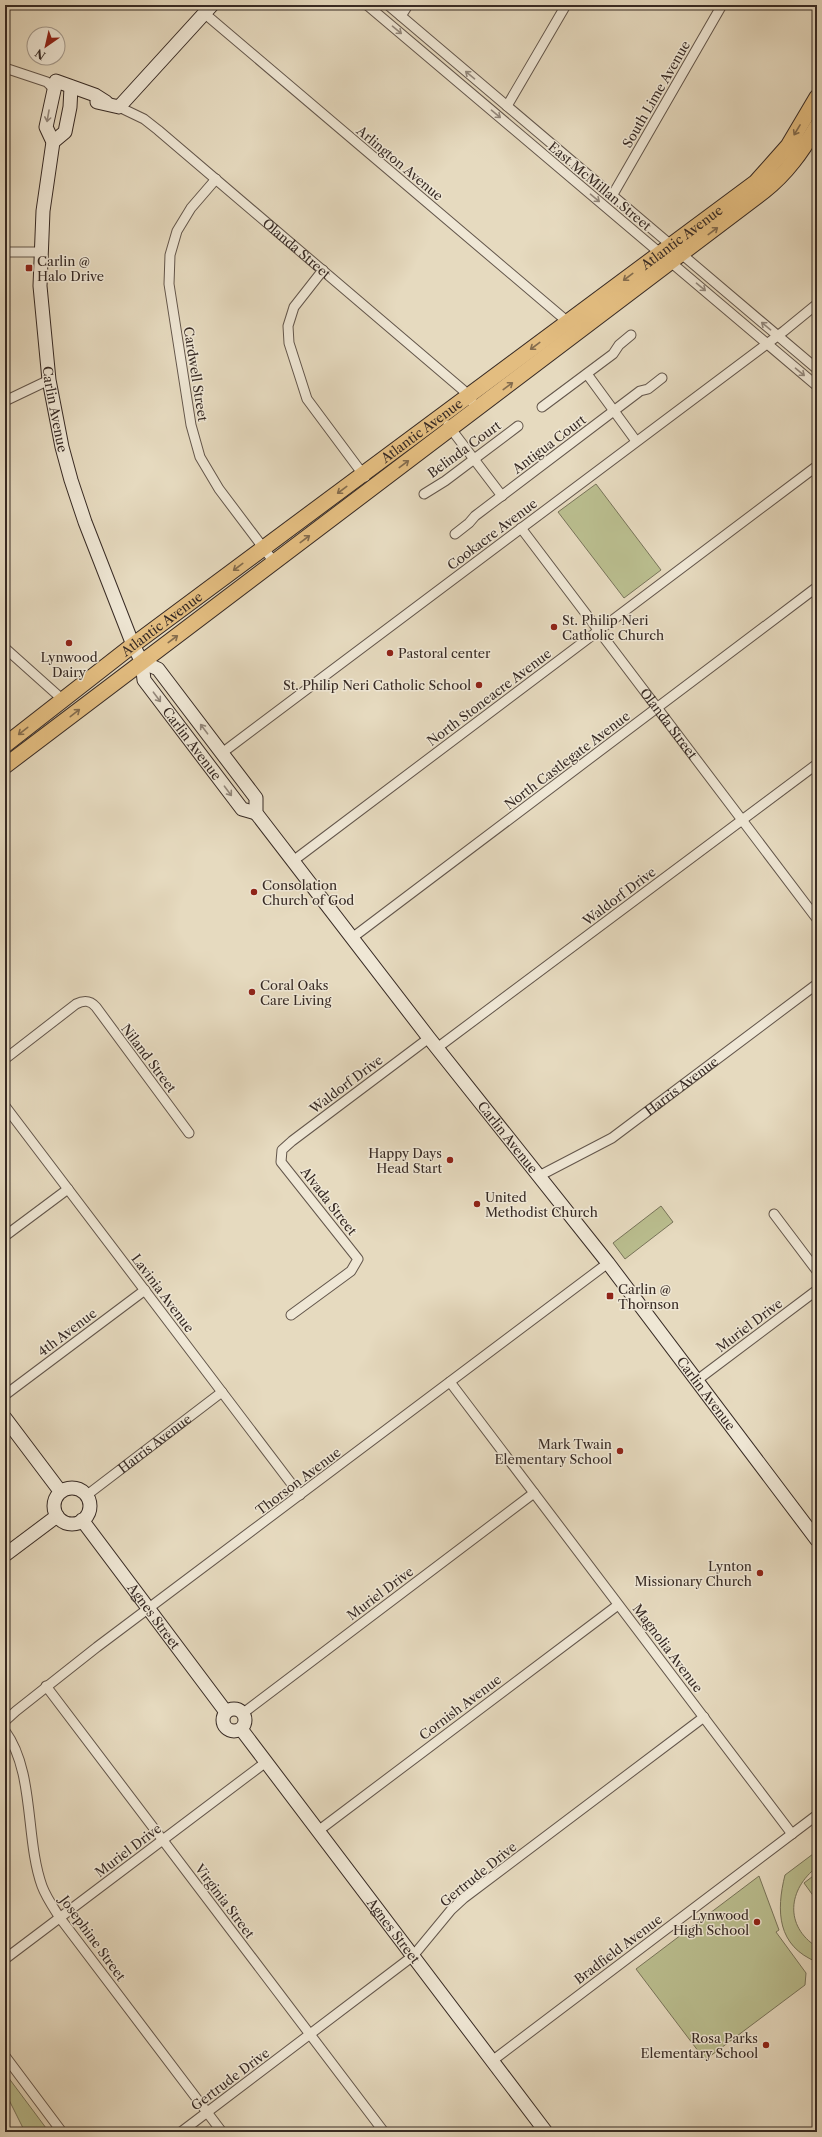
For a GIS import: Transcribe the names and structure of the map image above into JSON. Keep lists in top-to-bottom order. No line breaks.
{"streets":{"main road":["Atlantic Avenue"],"street":["South Lime Avenue","Arlington Avenue","East McMillan Street","Olanda Street","Cardwell Street","Carlin Avenue","Antigua Court","Belinda Court","Cookacre Avenue","North Stoneacre Avenue","North Castlegate Avenue","Waldorf Drive","Niland Street","Harris Avenue","Alvada Street","Lavinia Avenue","Muriel Drive","4th Avenue","Thorson Avenue","Agnes Street","Magnolia Avenue","Cornish Avenue","Gertrude Drive","Virginia Street","Josephine Street","Bradfield Avenue"]},"crossings":[["South Lime Avenue","East McMillan Street"],["Arlington Avenue","Atlantic Avenue"],["East McMillan Street","Atlantic Avenue"],["East McMillan Street","Cookacre Avenue"],["Atlantic Avenue","Olanda Street"],["Atlantic Avenue","Cardwell Street"],["Atlantic Avenue","Carlin Avenue"],["Olanda Street","Cardwell Street"],["Olanda Street","Carlin Avenue"],["Olanda Street","Cookacre Avenue"],["Olanda Street","North Stoneacre Avenue"],["Olanda Street","North Castlegate Avenue"],["Olanda Street","Waldorf Drive"],["Carlin Avenue","Cookacre Avenue"],["Carlin Avenue","North Stoneacre Avenue"],["Carlin Avenue","North Castlegate Avenue"],["Carlin Avenue","Waldorf Drive"],["Carlin Avenue","Harris Avenue"],["Carlin Avenue","Muriel Drive"],["Carlin Avenue","Thorson Avenue"],["Waldorf Drive","Alvada Street"],["Harris Avenue","Lavinia Avenue"],["Harris Avenue","Agnes Street"],["Lavinia Avenue","4th Avenue"],["Lavinia Avenue","Thorson Avenue"],["Muriel Drive","Agnes Street"],["Muriel Drive","Magnolia Avenue"],["Muriel Drive","Virginia Street"],["Muriel Drive","Josephine Street"],["Thorson Avenue","Agnes Street"],["Thorson Avenue","Magnolia Avenue"],["Thorson Avenue","Virginia Street"],["Agnes Street","Cornish Avenue"],["Agnes Street","Gertrude Drive"],["Agnes Street","Bradfield Avenue"],["Magnolia Avenue","Cornish Avenue"],["Magnolia Avenue","Gertrude Drive"],["Magnolia Avenue","Bradfield Avenue"],["Gertrude Drive","Virginia Street"],["Gertrude Drive","Josephine Street"]],"places":{"transit":["Carlin @ Halo Drive","Carlin @ Thornson"],"other":["St. Philip Neri Catholic Church","Lynwood Dairy","Pastoral center","St. Philip Neri Catholic School","Consolation Church of God","Coral Oaks Care Living","Happy Days Head Start","United Methodist Church","Mark Twain Elementary School","Lynton Missionary Church","Lynwood High School","Rosa Parks Elementary School"]},"north":"bottom left"}
